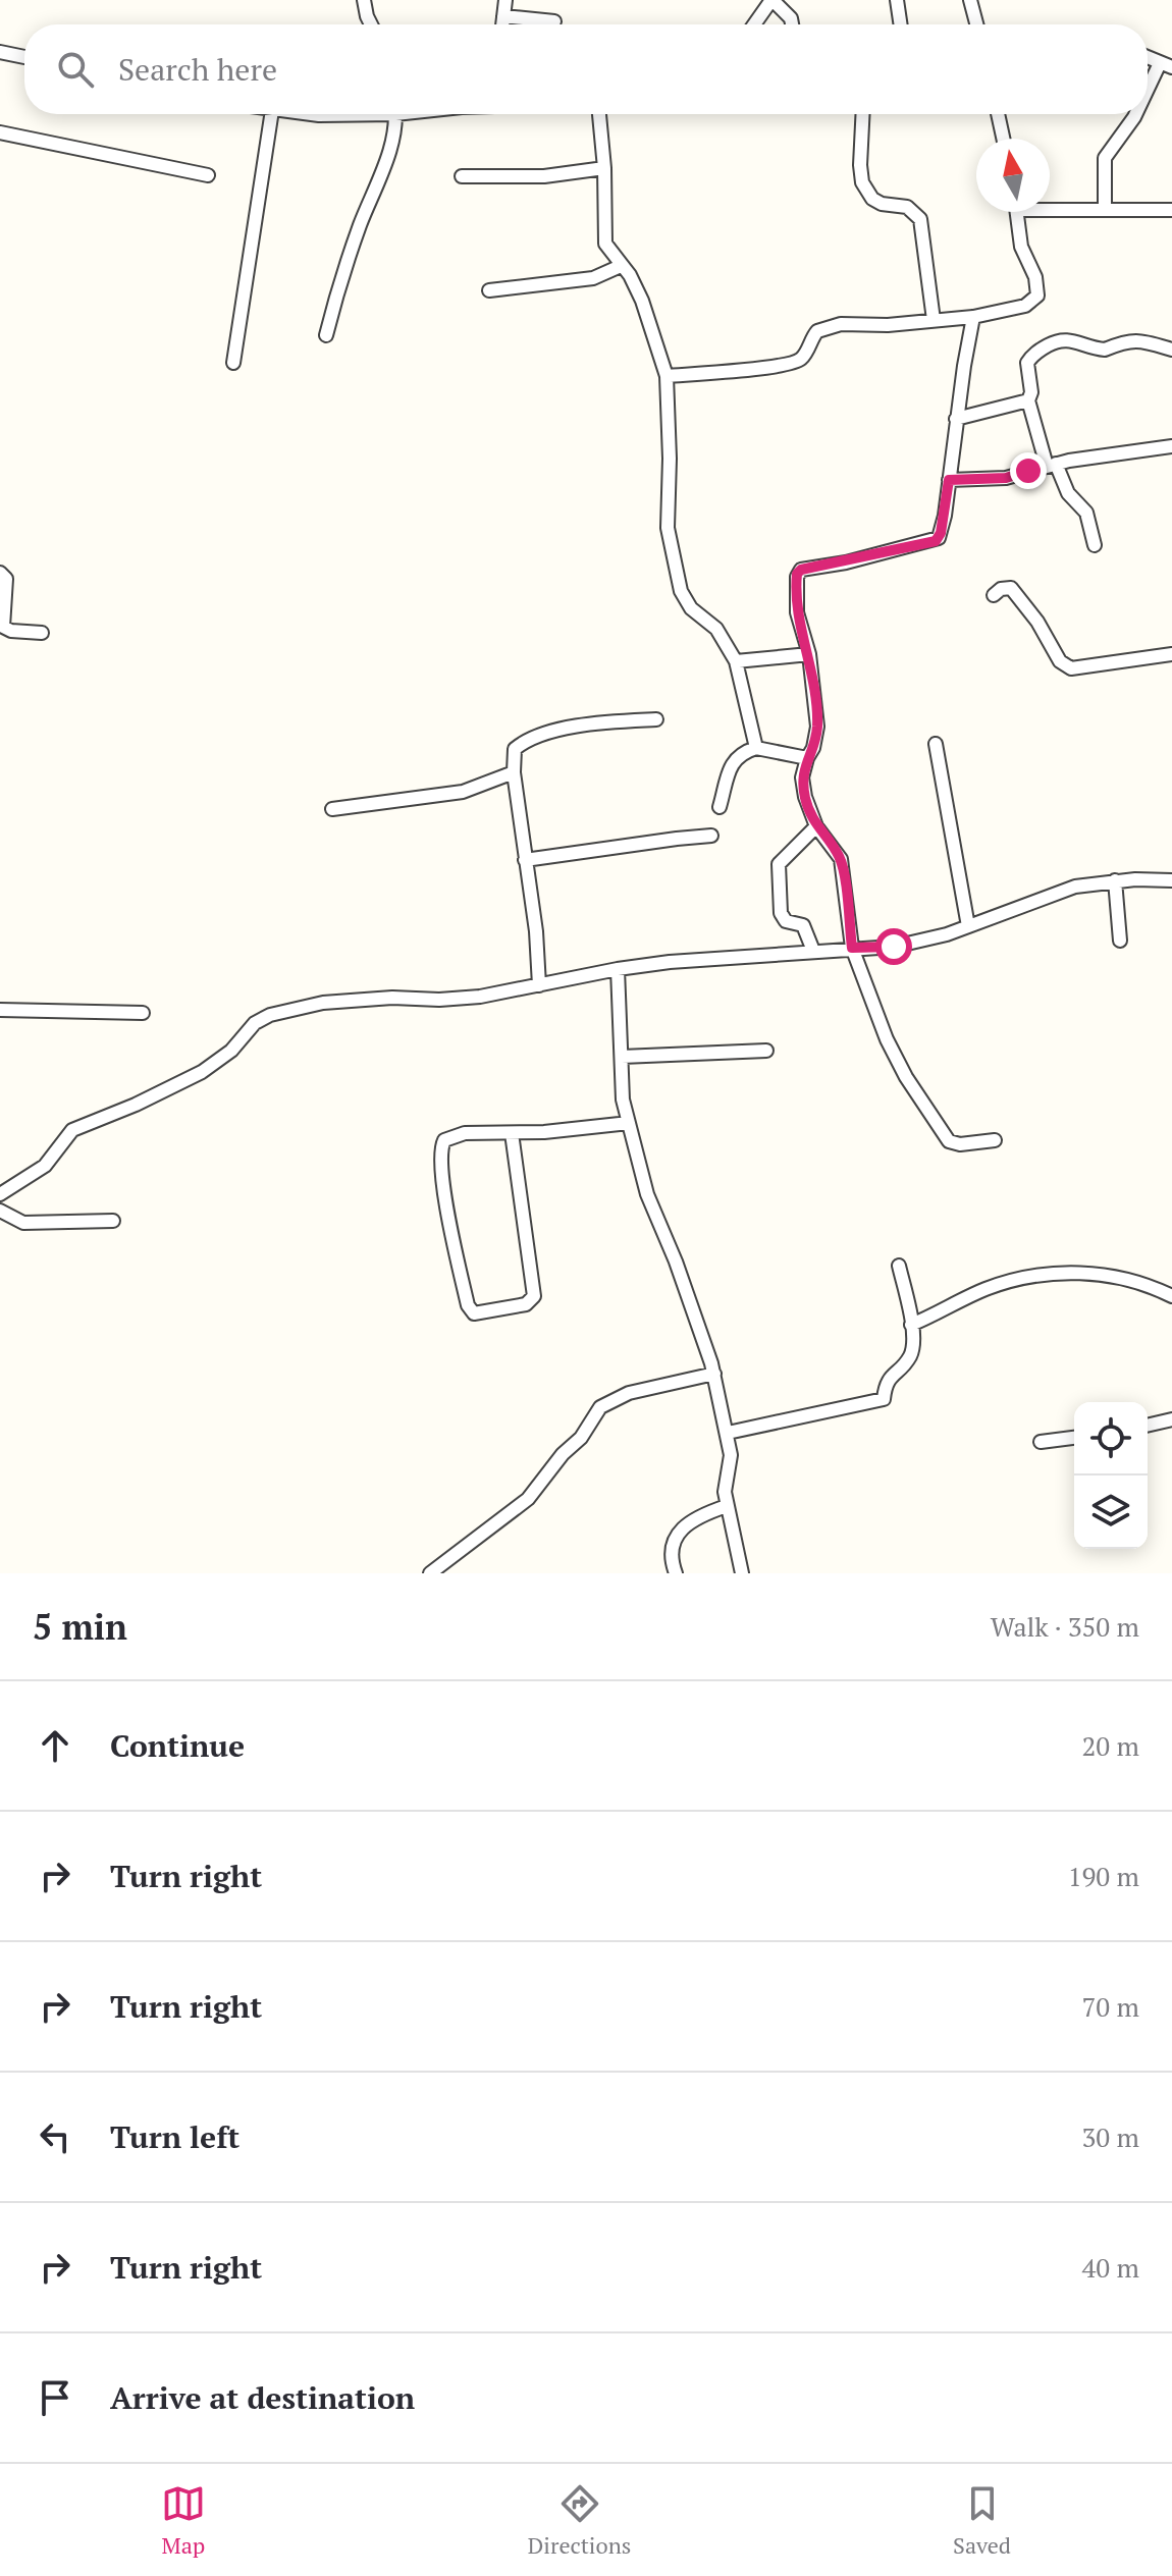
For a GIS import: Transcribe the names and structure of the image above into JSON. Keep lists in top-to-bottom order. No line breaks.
{"north":"top","page":{"search":"Search here","heading":["5 min","Walk · 350 m"],"list":[["Continue","20 m"],["Turn right","190 m"],["Turn right","70 m"],["Turn left","30 m"],["Turn right","40 m"],"Arrive at destination"],"nav":["Map","Directions","Saved"]}}
